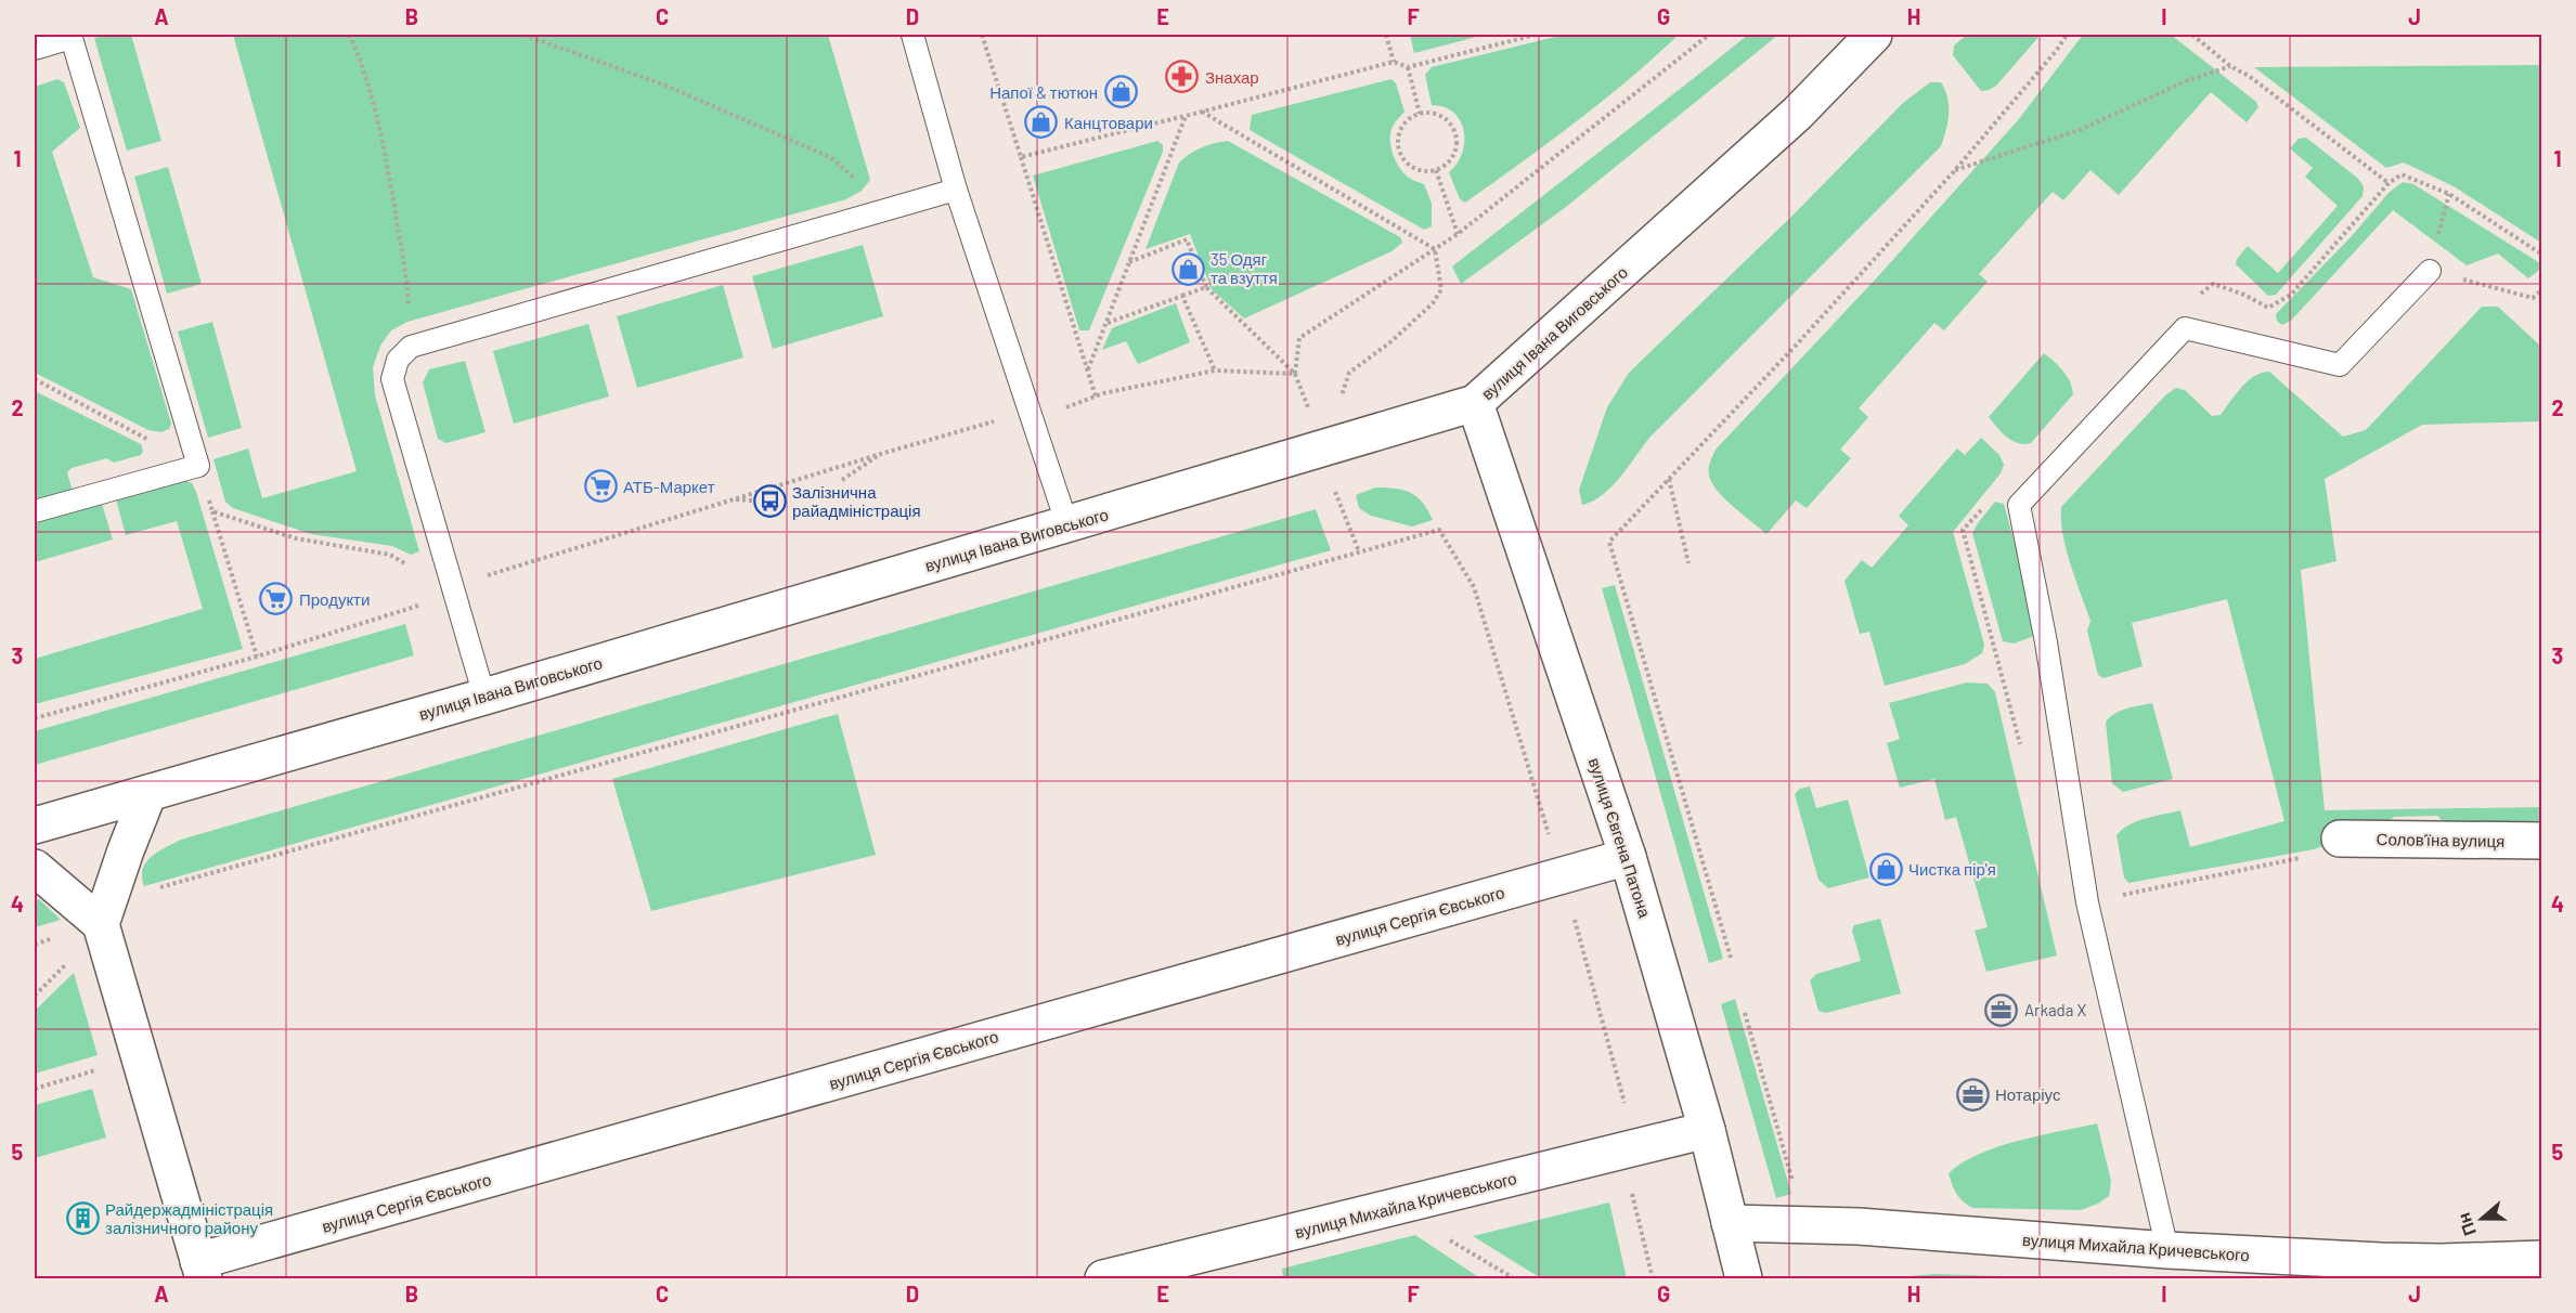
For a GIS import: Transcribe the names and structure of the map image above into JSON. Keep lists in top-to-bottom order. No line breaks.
{"streets":{"street":["вулиця Івана Виговського","вулиця Євгена Патона","Соловʼїна вулиця","вулиця Сергія Євського","вулиця Михайла Кричевського"]},"crossings":[["вулиця Івана Виговського","вулиця Євгена Патона"],["вулиця Євгена Патона","вулиця Сергія Євського"],["вулиця Євгена Патона","вулиця Михайла Кричевського"]],"places":{"pharmacy":["Знахар"],"shop":["Напої & тютюн","Канцтовари","35 Одяг та взуття","Чистка пір'я"],"supermarket":["АТБ-Маркет","Продукти"],"bus stop":["Залізнична райадміністрація"],"office":["Arkada X","Нотаріус"],"building":["Райдержадміністрація залізничного району"]},"north":"left","grid":{"columns":["A","B","C","D","E","F","G","H","I","J"],"rows":["1","2","3","4","5"]}}
